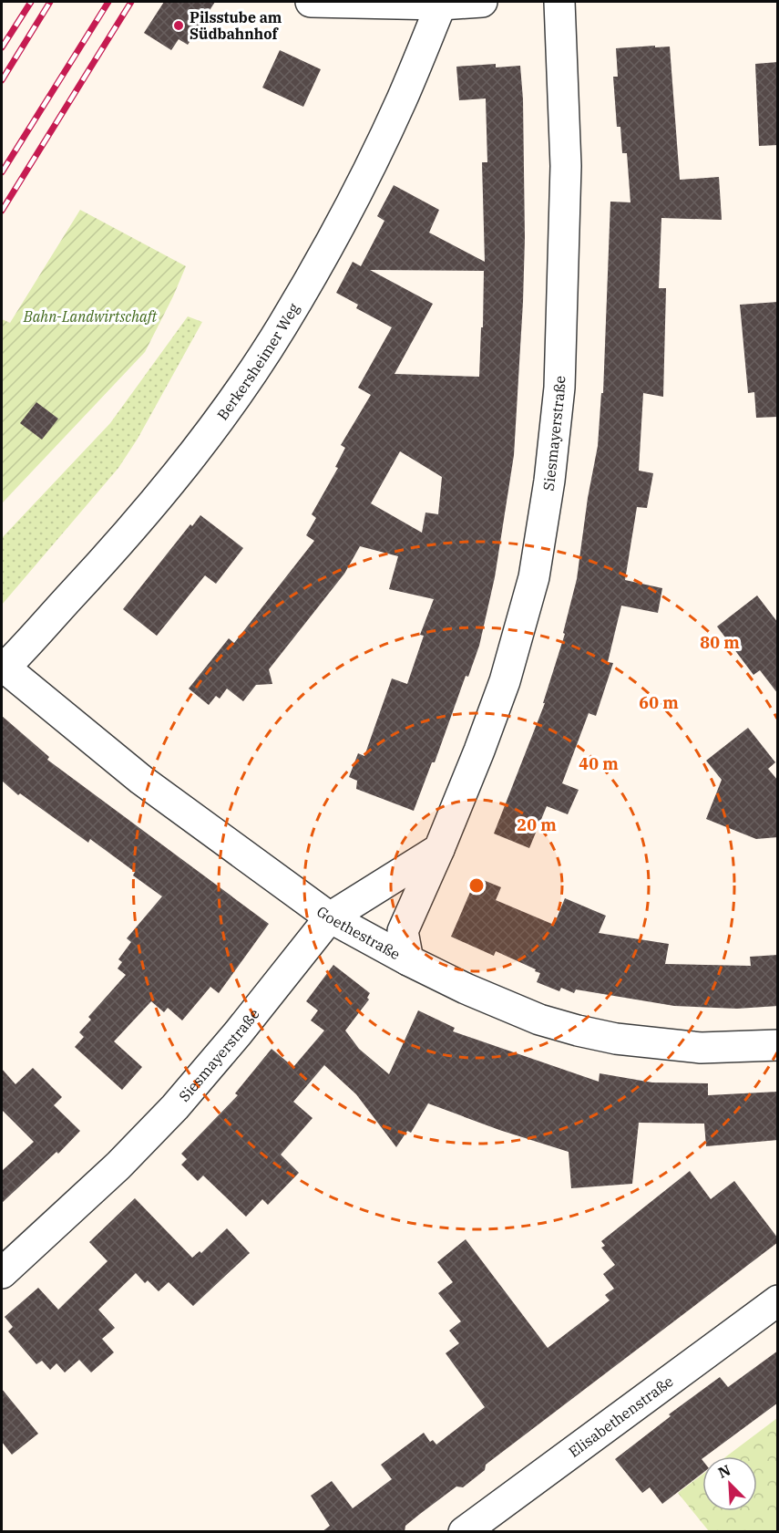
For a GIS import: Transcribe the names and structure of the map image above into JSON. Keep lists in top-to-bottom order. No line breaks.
{"streets":{"street":["Berkersheimer Weg","Siesmayerstraße","Goethestraße","Elisabethenstraße"]},"crossings":[["Berkersheimer Weg","Goethestraße"],["Siesmayerstraße","Goethestraße"]],"parks":["Bahn-Landwirtschaft"],"places":["Pilsstube am Südbahnhof"],"north":"top left","rings":["80 m","60 m","40 m","20 m"]}
